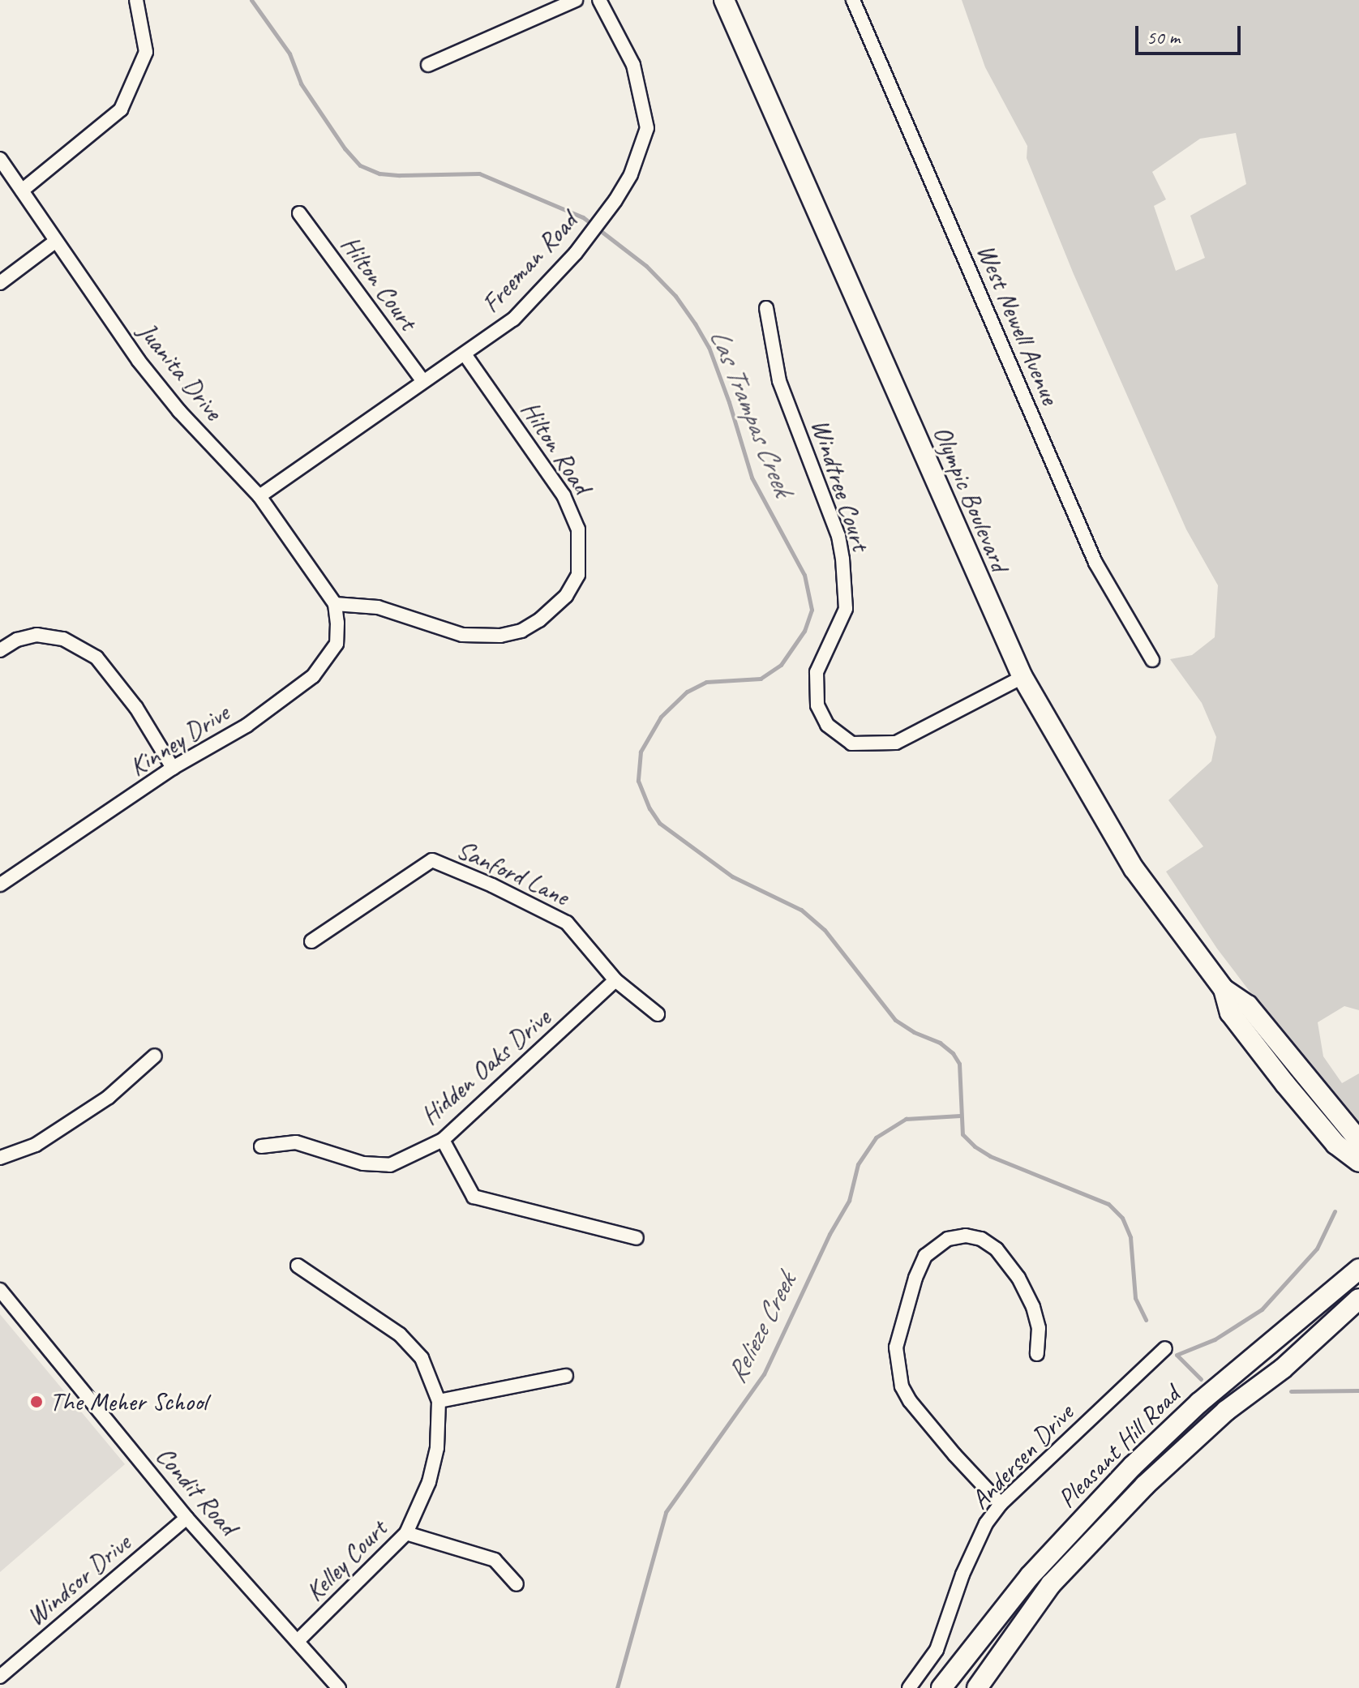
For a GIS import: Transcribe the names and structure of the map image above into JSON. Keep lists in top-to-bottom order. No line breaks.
{"streets":{"main road":["Olympic Boulevard","Pleasant Hill Road"],"street":["Freeman Road","Hilton Court","West Newell Avenue","Juanita Drive","Hilton Road","Windtree Court","Kinney Drive","Sanford Lane","Hidden Oaks Drive","Andersen Drive","Condit Road","Kelley Court","Windsor Drive"]},"crossings":[["Freeman Road","Hilton Court"],["Freeman Road","Juanita Drive"],["Freeman Road","Hilton Road"],["Juanita Drive","Hilton Road"],["Juanita Drive","Kinney Drive"],["Hilton Road","Kinney Drive"],["Windtree Court","Olympic Boulevard"],["Sanford Lane","Hidden Oaks Drive"],["Condit Road","Kelley Court"],["Condit Road","Windsor Drive"]],"water":["Las Trampas Creek","Relieze Creek"],"places":["The Meher School"],"scale_bar":"50 m"}
